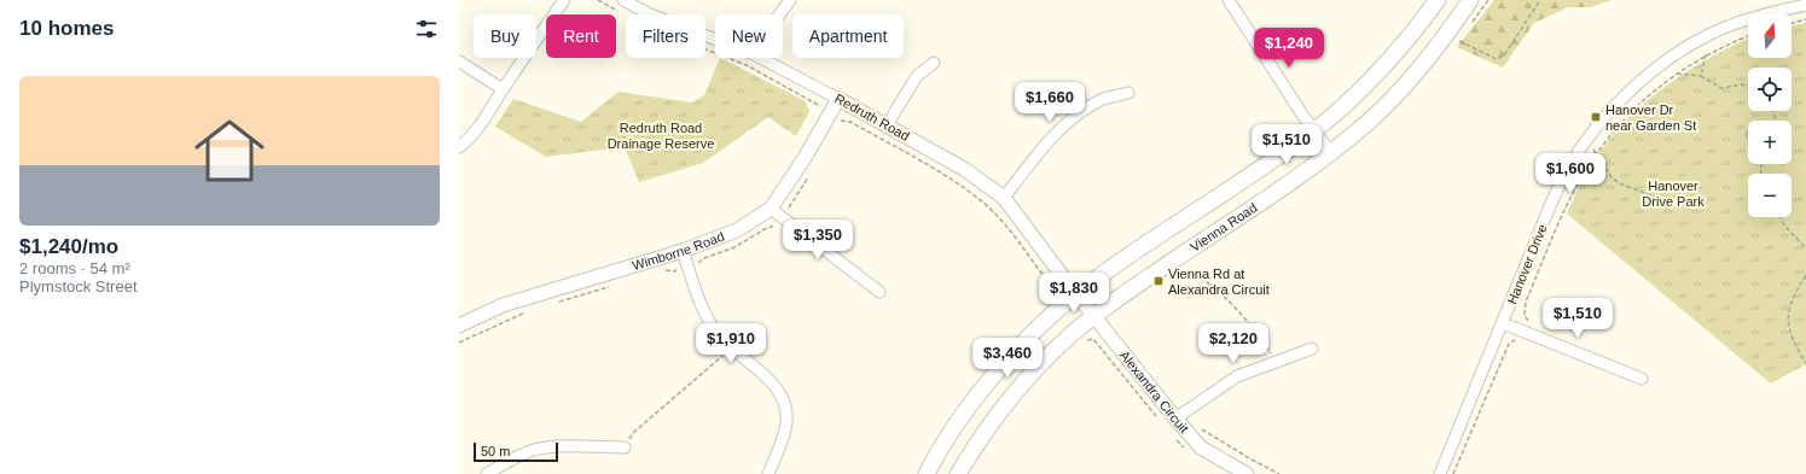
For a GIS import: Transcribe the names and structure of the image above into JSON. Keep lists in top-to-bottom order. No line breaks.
{"streets":{"main road":["Vienna Road"],"street":["Redruth Road","Wimborne Road","Hanover Drive","Alexandra Circuit"]},"crossings":[["Redruth Road","Wimborne Road"],["Redruth Road","Alexandra Circuit"],["Vienna Road","Alexandra Circuit"]],"parks":["Redruth Road Drainage Reserve","Hanover Drive Park"],"places":{"transit":["Hanover Dr near Garden St","Vienna Rd at Alexandra Circuit"]},"scale_bar":"50 m","north":"top","page":{"heading":"10 homes","map_buttons":["+","−"],"chip":["Buy","Rent","Filters","New","Apartment"],"price":["$1,240","$1,660","$1,510","$1,600","$1,350","$1,830","$1,510","$1,910","$2,120","$3,460"],"list":[{"name":"$1,240/mo","note":"2 rooms · 54 m² · Plymstock Street"}],"scale":"50 m"}}
